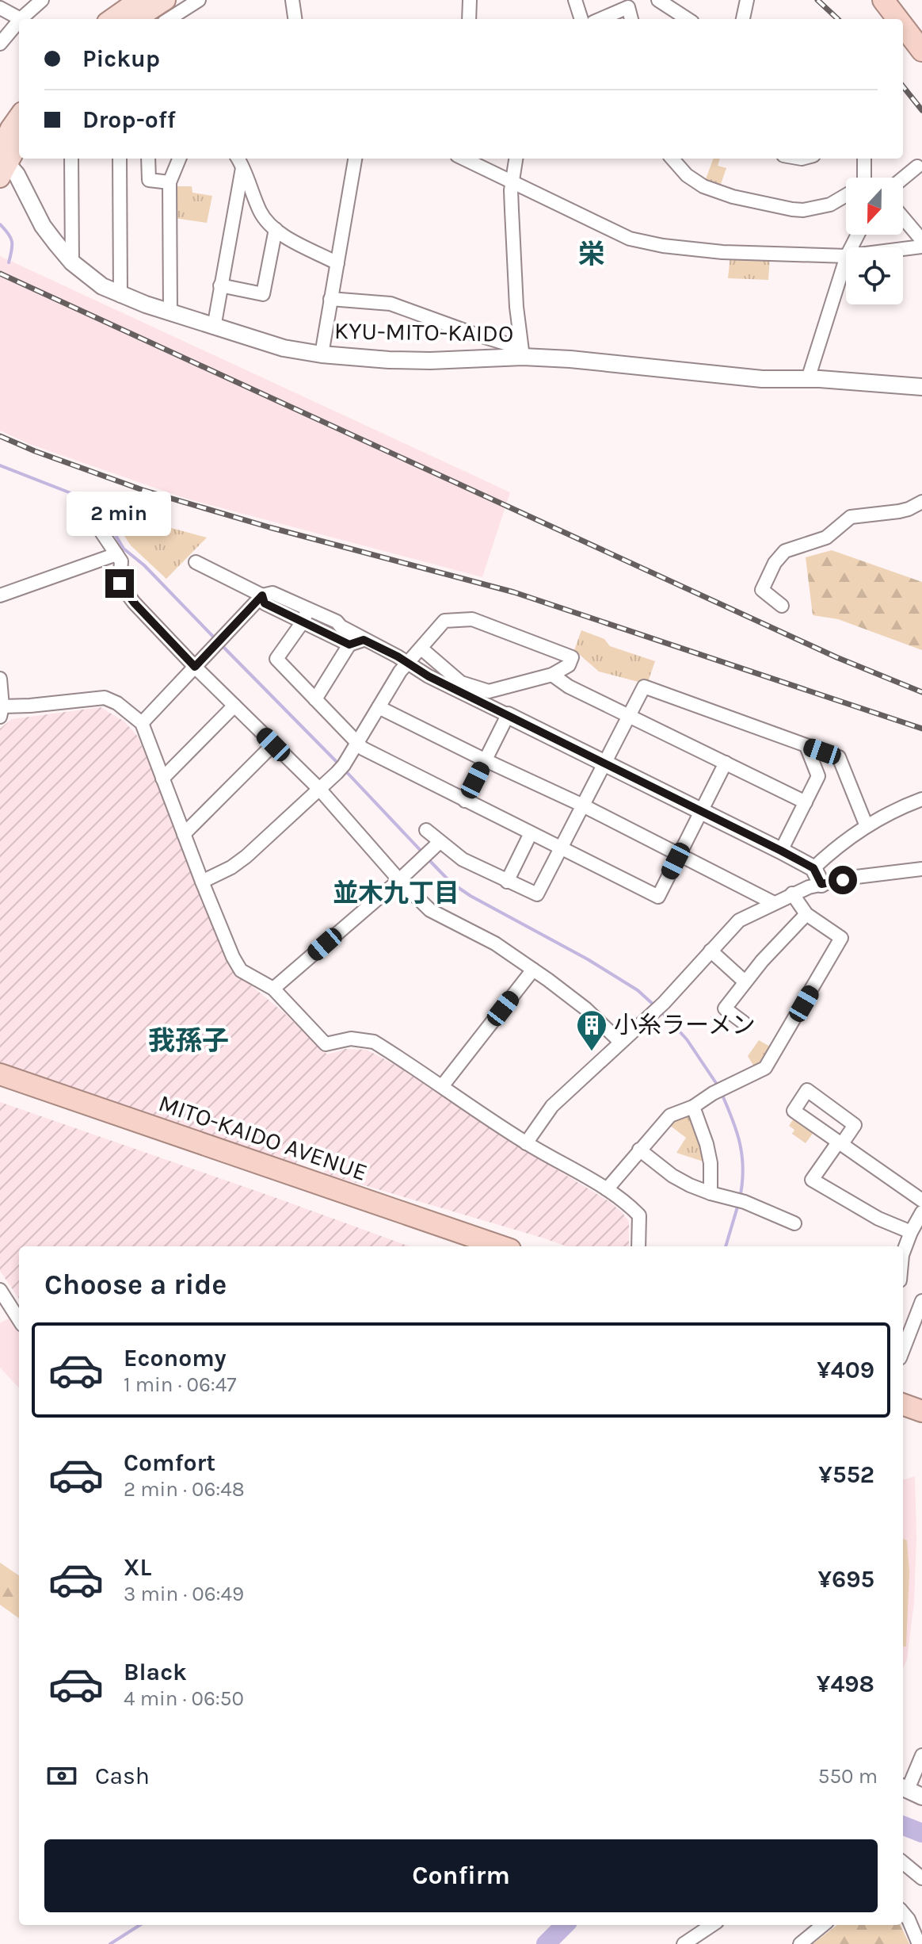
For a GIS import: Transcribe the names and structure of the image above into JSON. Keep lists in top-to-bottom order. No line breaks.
{"streets":{"highway":["MITO-KAIDO AVENUE"],"street":["KYU-MITO-KAIDO"]},"districts":["栄","並木九丁目","我孫子"],"places":{"building":["小糸ラーメン"]},"north":"bottom","page":{"banner":["Pickup","Drop-off"],"bubble":"2 min","heading":"Choose a ride","list":[{"name":"Economy","note":"1 min · 06:47","value":"¥409"},{"name":"Comfort","note":"2 min · 06:48","value":"¥552"},{"name":"XL","note":"3 min · 06:49","value":"¥695"},{"name":"Black","note":"4 min · 06:50","value":"¥498"}],"pay":["Cash","550 m"],"buttons":"Confirm"}}
